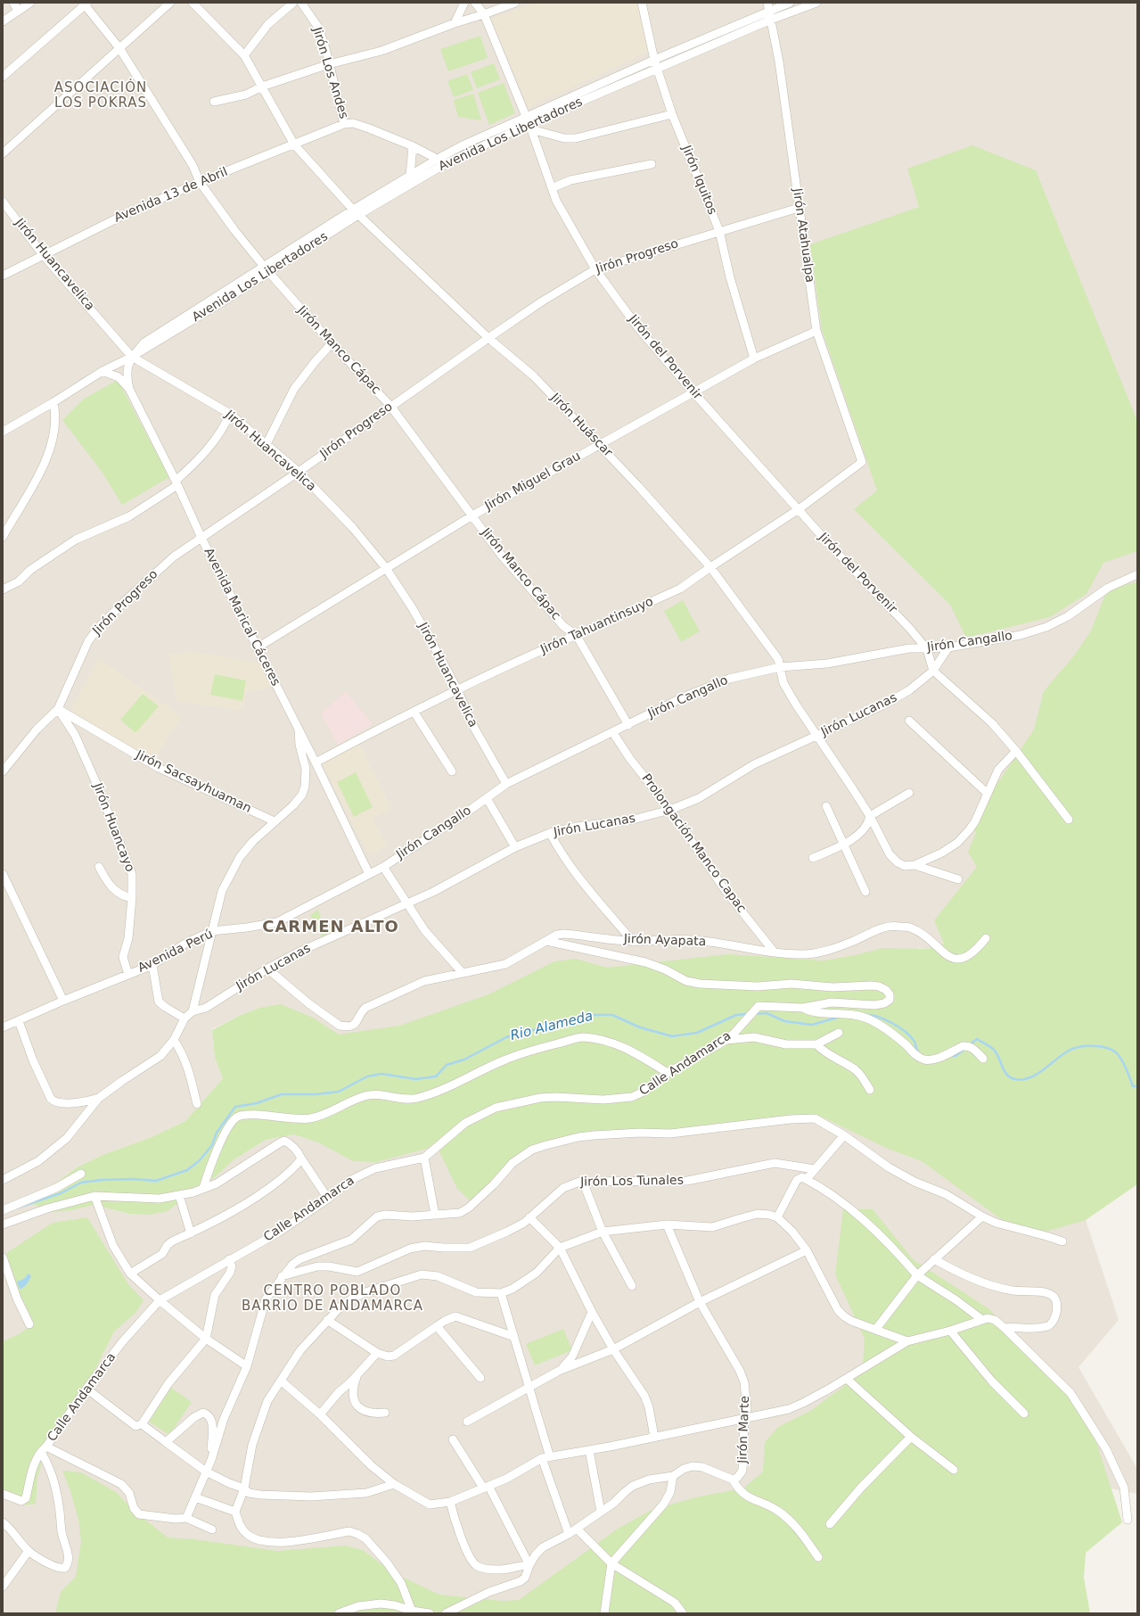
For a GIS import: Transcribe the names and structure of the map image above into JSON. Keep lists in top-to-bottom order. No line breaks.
{"streets":{"street":["Jirón Los Andes","Avenida Los Libertadores","Jirón Iquitos","Avenida 13 de Abril","Jirón Atahualpa","Jirón Progreso","Jirón Huancavelica","Jirón Manco Cápac","Jirón del Porvenir","Jirón Huáscar","Jirón Miguel Grau","Avenida Marical Cáceres","Jirón Tahuantinsuyo","Jirón Cangallo","Jirón Lucanas","Jirón Sacsayhuaman","Jirón Huancayo","Prolongación Manco Capac","Jirón Ayapata","Avenida Perú","Calle Andamarca","Jirón Los Tunales","Jirón Marte"]},"crossings":[["Jirón Los Andes","Avenida Los Libertadores"],["Jirón Los Andes","Avenida 13 de Abril"],["Avenida Los Libertadores","Jirón Iquitos"],["Avenida Los Libertadores","Jirón Atahualpa"],["Avenida Los Libertadores","Jirón Huancavelica"],["Avenida Los Libertadores","Jirón Manco Cápac"],["Avenida Los Libertadores","Jirón del Porvenir"],["Avenida Los Libertadores","Jirón Huáscar"],["Avenida Los Libertadores","Avenida Marical Cáceres"],["Jirón Iquitos","Jirón Progreso"],["Jirón Iquitos","Jirón Miguel Grau"],["Avenida 13 de Abril","Jirón Huancavelica"],["Avenida 13 de Abril","Jirón Manco Cápac"],["Avenida 13 de Abril","Jirón Huáscar"],["Jirón Atahualpa","Jirón Progreso"],["Jirón Atahualpa","Jirón Miguel Grau"],["Jirón Atahualpa","Jirón Tahuantinsuyo"],["Jirón Progreso","Jirón Huancavelica"],["Jirón Progreso","Jirón Manco Cápac"],["Jirón Progreso","Jirón del Porvenir"],["Jirón Progreso","Jirón Huáscar"],["Jirón Progreso","Avenida Marical Cáceres"],["Jirón Progreso","Jirón Sacsayhuaman"],["Jirón Progreso","Jirón Huancayo"],["Jirón Huancavelica","Jirón Miguel Grau"],["Jirón Huancavelica","Jirón Tahuantinsuyo"],["Jirón Huancavelica","Jirón Cangallo"],["Jirón Manco Cápac","Jirón Miguel Grau"],["Jirón Manco Cápac","Jirón Tahuantinsuyo"],["Jirón Manco Cápac","Jirón Cangallo"],["Jirón del Porvenir","Jirón Miguel Grau"],["Jirón del Porvenir","Jirón Tahuantinsuyo"],["Jirón del Porvenir","Jirón Cangallo"],["Jirón Huáscar","Jirón Miguel Grau"],["Jirón Huáscar","Jirón Tahuantinsuyo"],["Jirón Huáscar","Jirón Cangallo"],["Jirón Huáscar","Jirón Lucanas"],["Jirón Miguel Grau","Avenida Marical Cáceres"],["Avenida Marical Cáceres","Jirón Tahuantinsuyo"],["Avenida Marical Cáceres","Jirón Cangallo"],["Avenida Marical Cáceres","Avenida Perú"],["Jirón Cangallo","Jirón Lucanas"],["Jirón Cangallo","Prolongación Manco Capac"],["Jirón Cangallo","Avenida Perú"],["Jirón Lucanas","Prolongación Manco Capac"],["Jirón Lucanas","Jirón Ayapata"],["Jirón Sacsayhuaman","Jirón Huancayo"],["Jirón Huancayo","Avenida Perú"],["Prolongación Manco Capac","Jirón Ayapata"],["Jirón Ayapata","Calle Andamarca"]],"districts":["ASOCIACIÓN LOS POKRAS","CARMEN ALTO","CENTRO POBLADO BARRIO DE ANDAMARCA"],"water":["Rio Alameda"]}
